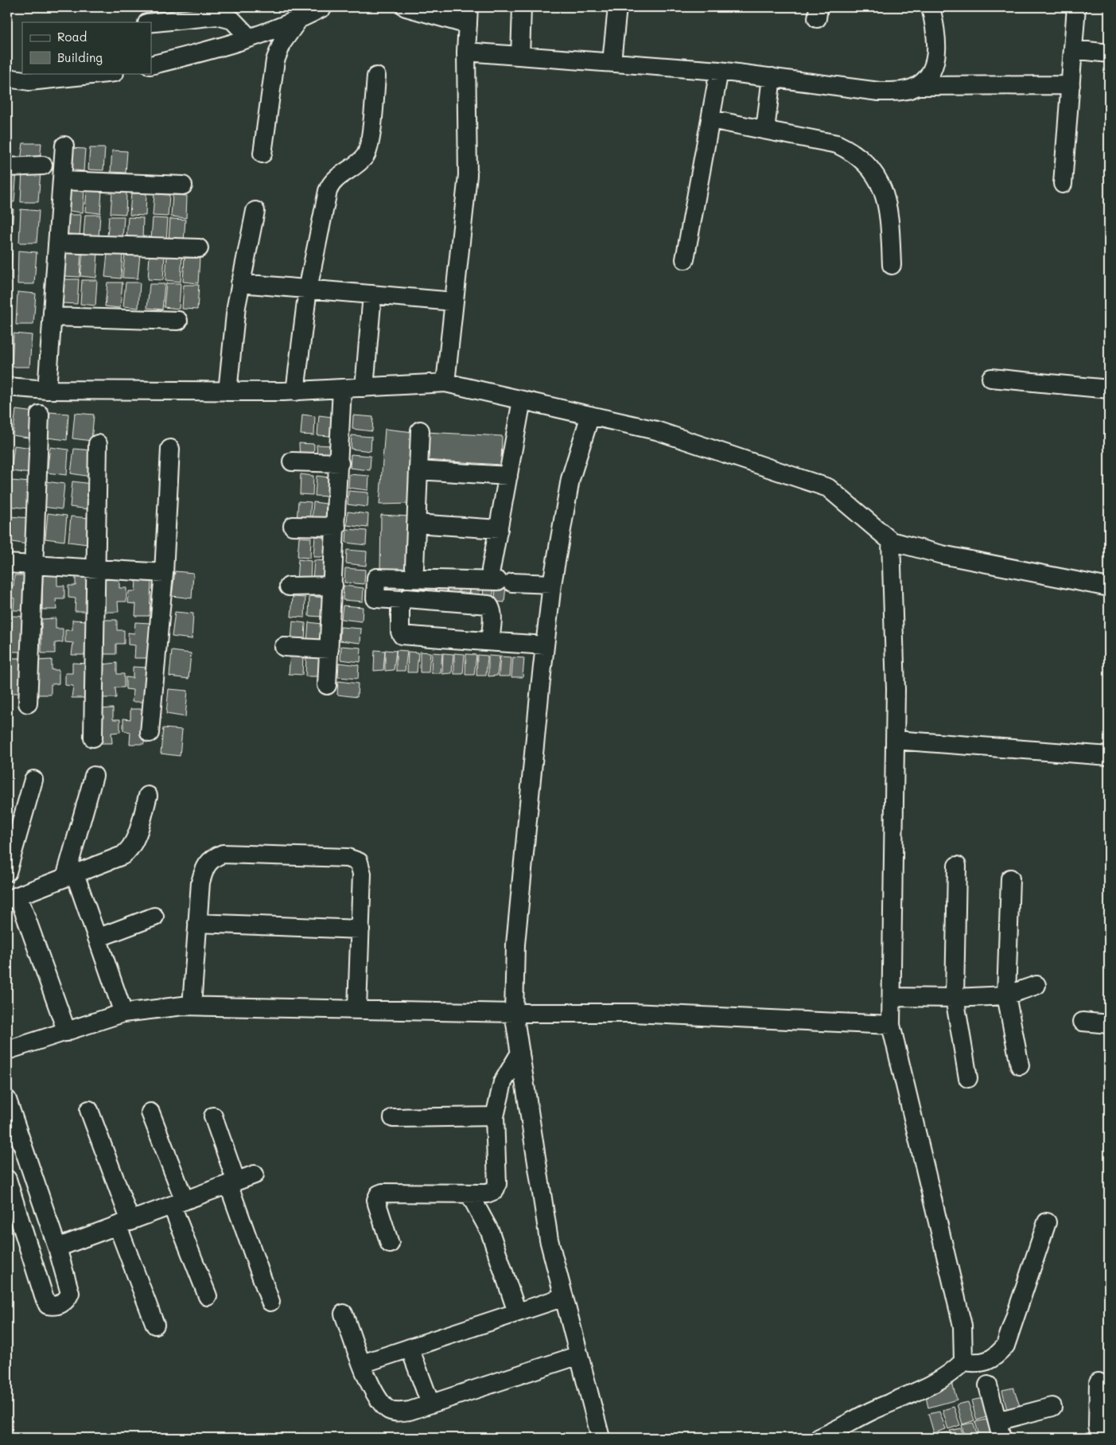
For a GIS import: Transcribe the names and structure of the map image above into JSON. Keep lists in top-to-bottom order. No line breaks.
{"legend":["Road","Building"]}
